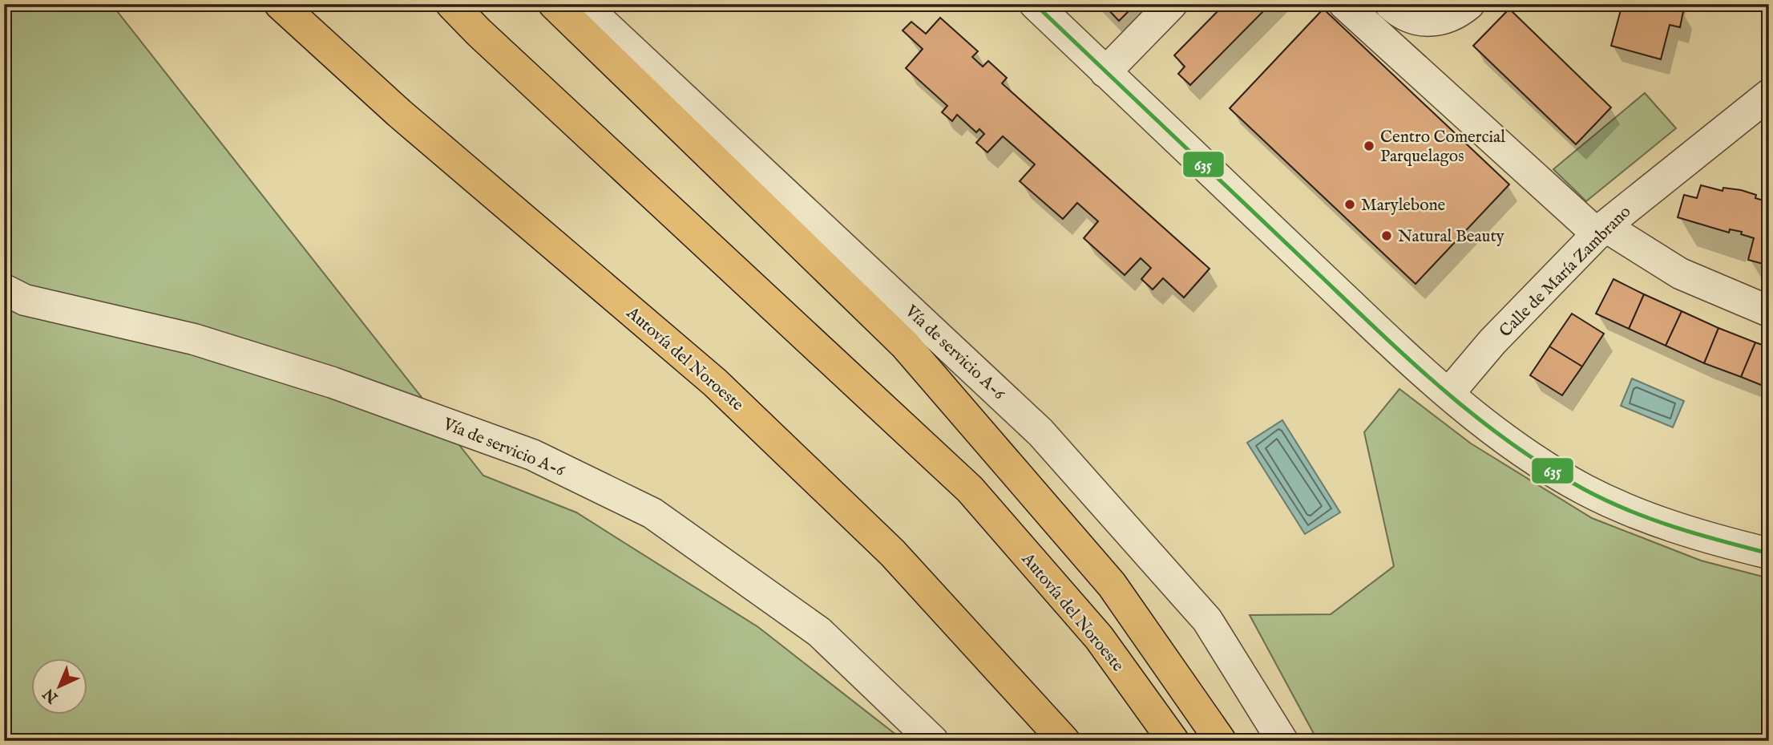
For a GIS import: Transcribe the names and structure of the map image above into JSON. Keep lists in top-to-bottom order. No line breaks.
{"streets":{"highway":["Autovía del Noroeste"],"street":["Calle de María Zambrano","Vía de servicio A-6"]},"places":["Centro Comercial Parquelagos","Marylebone","Natural Beauty"],"lines":["transit line 635"],"north":"bottom left"}
